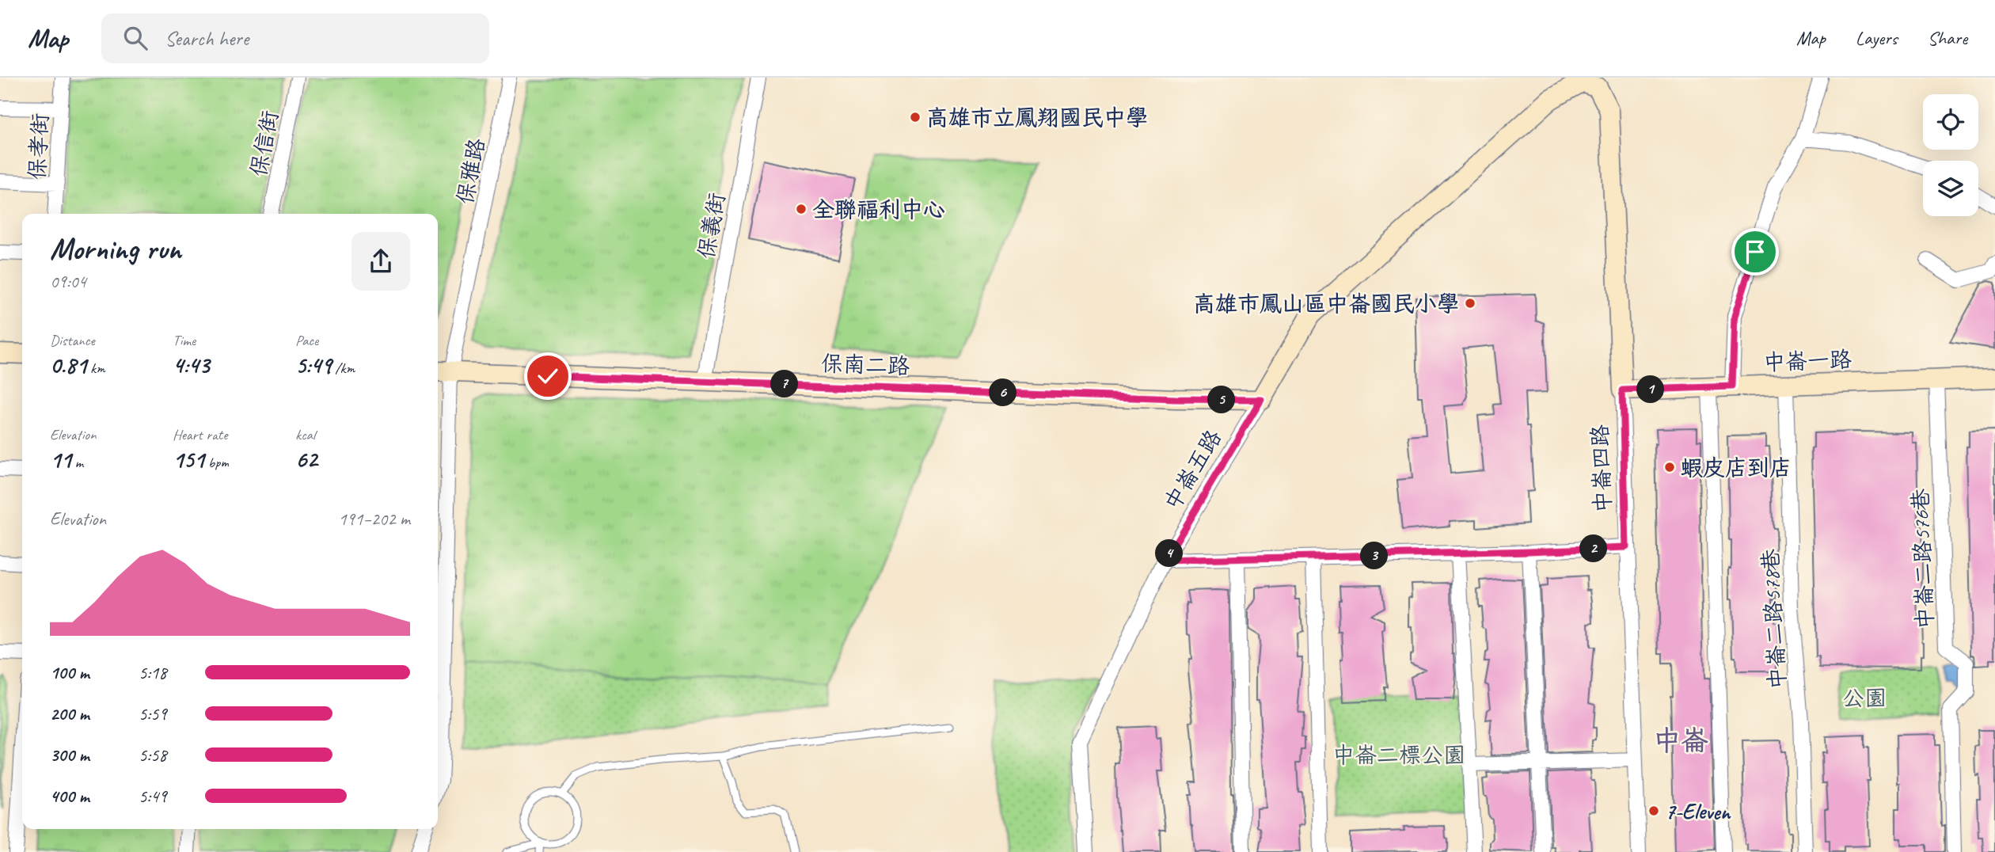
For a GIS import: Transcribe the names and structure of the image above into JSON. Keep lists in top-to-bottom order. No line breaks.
{"streets":{"street":["保信街","保孝街","保雅路","保義街","中崙一路","保南二路","中崙四路","中崙五路","中崙二路576巷","中崙二路578巷"]},"crossings":[["保雅路","保南二路"],["保義街","保南二路"],["中崙一路","中崙四路"],["中崙一路","中崙二路576巷"],["中崙一路","中崙二路578巷"],["保南二路","中崙五路"],["中崙四路","中崙五路"]],"districts":["中崙"],"parks":["公園","中崙二標公園"],"places":["高雄市立鳳翔國民中學","全聯福利中心","高雄市鳳山區中崙國民小學","蝦皮店到店","7-Eleven"],"page":{"header":"Map","search":"Search here","nav":["Map","Layers","Share"],"heading":["Morning run","09:04"],"stats":[["Distance","0.81 km"],["Time","4:43"],["Pace","5:49 /km"],["Elevation","11 m"],["Heart rate","151 bpm"],["kcal","62"]],"pins":["7","1","6","5","2","4","3"],"chart":["Elevation","191–202 m"],"list":[{"name":"100 m","note":"5:18"},{"name":"200 m","note":"5:59"},{"name":"300 m","note":"5:58"},{"name":"400 m","note":"5:49"}]}}
